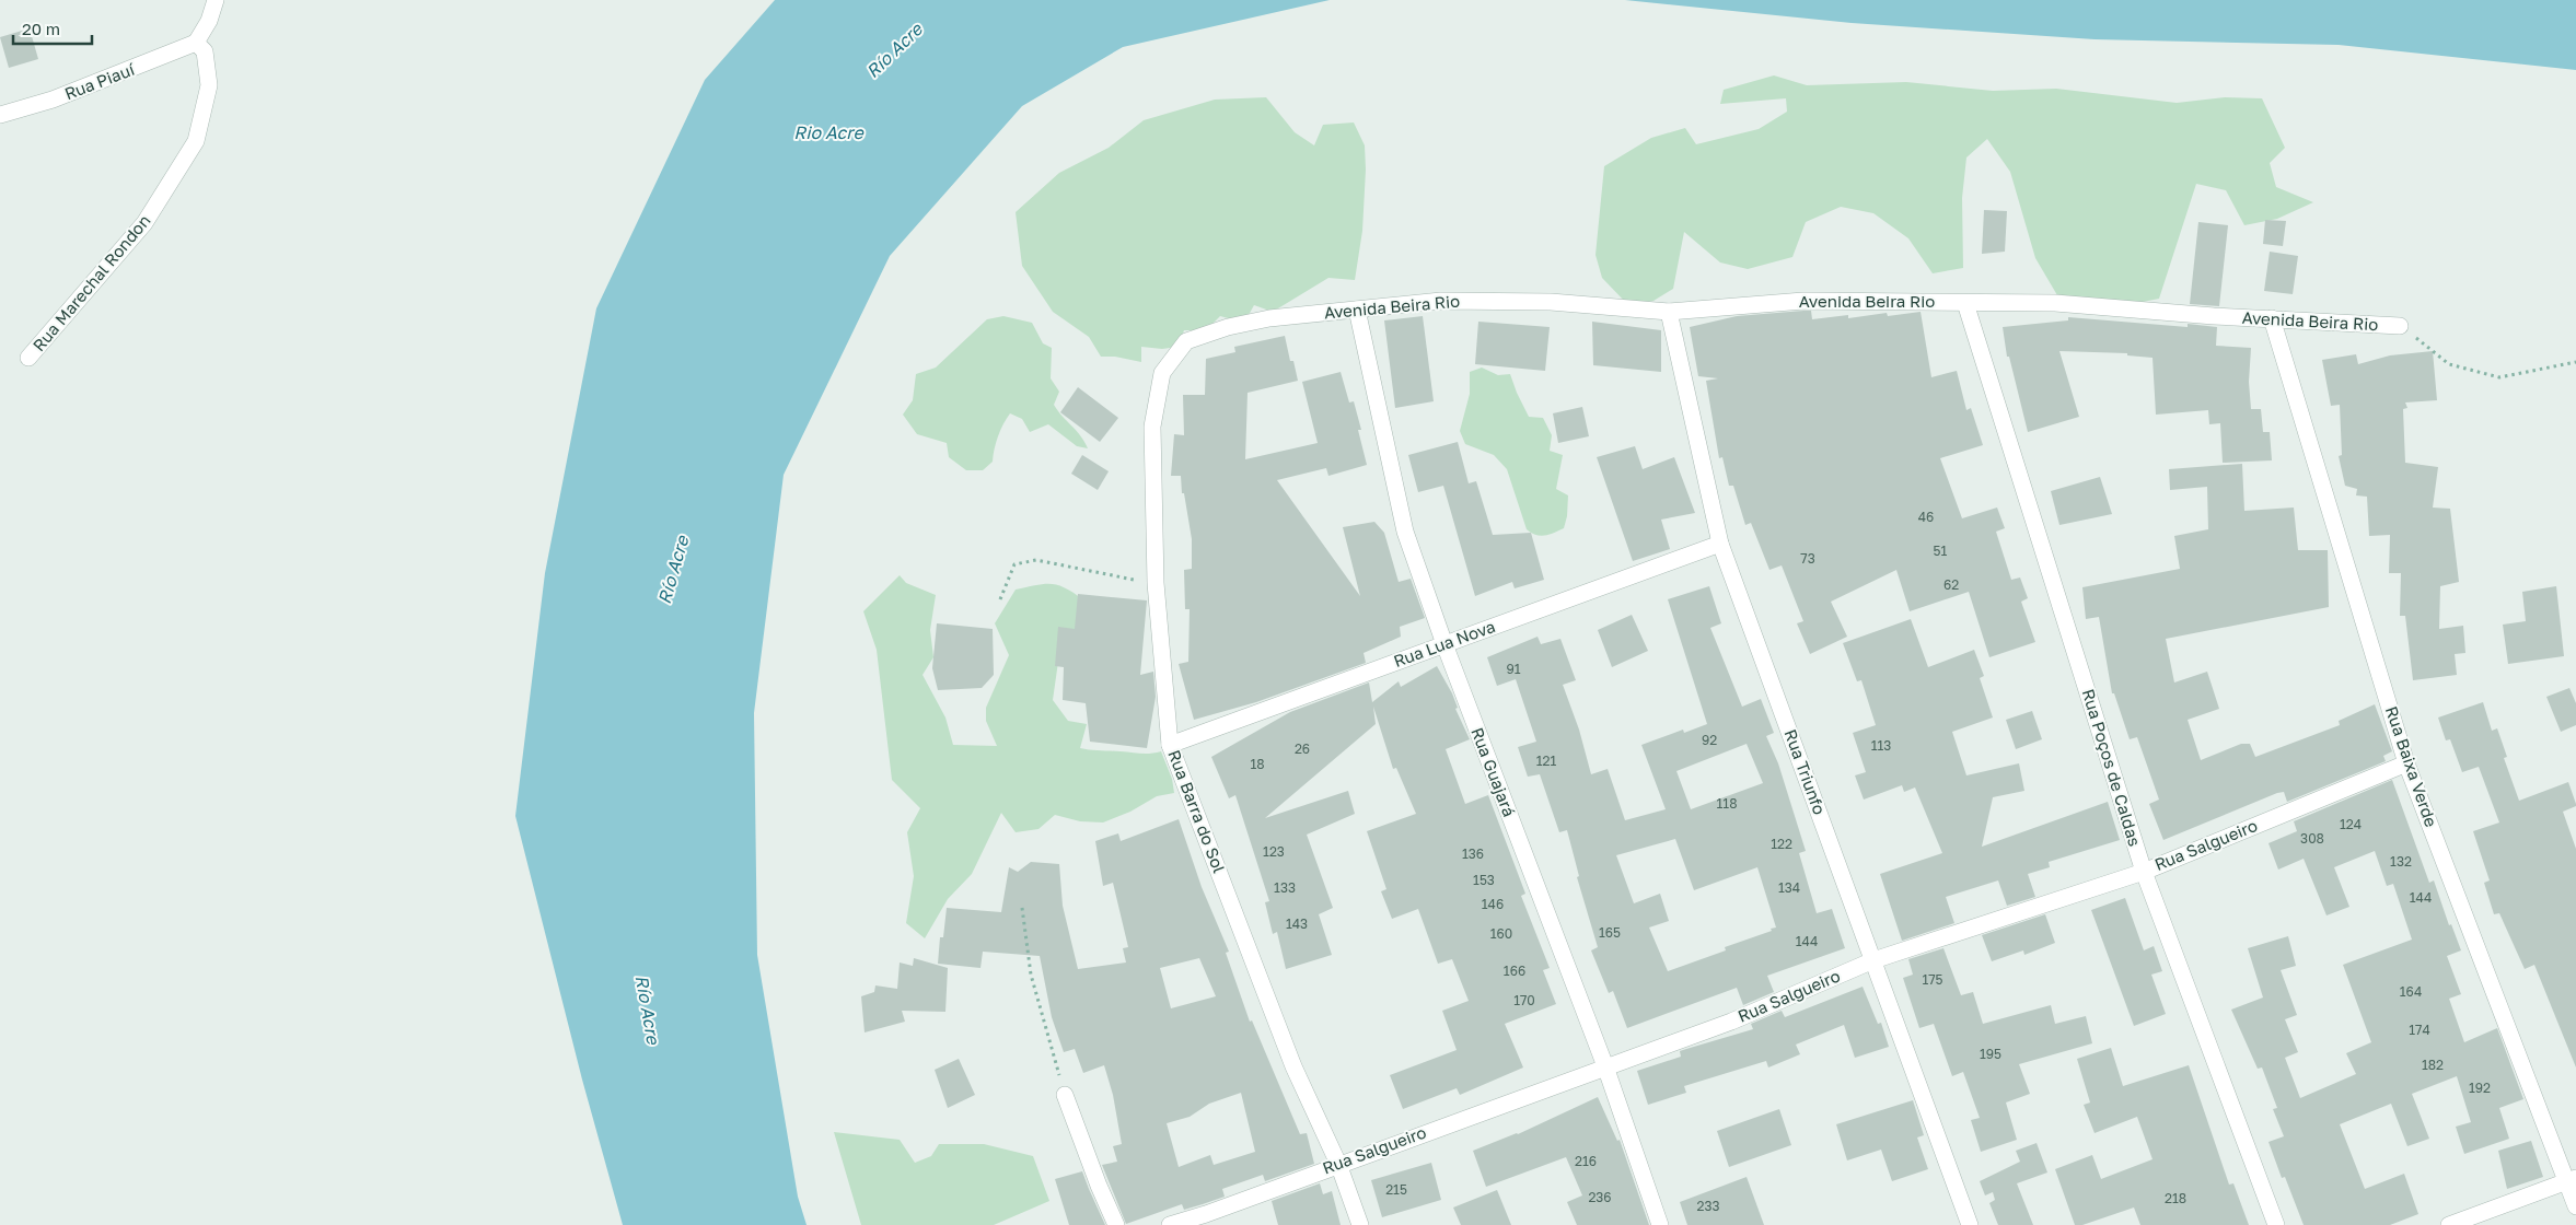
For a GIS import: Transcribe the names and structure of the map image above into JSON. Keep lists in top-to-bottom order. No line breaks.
{"streets":{"street":["Rua Piauí","Rua Marechal Rondon","Avenida Beira Rio","Rua Lua Nova","Rua Baixa Verde","Rua Poços de Caldas","Rua Guajará","Rua Triunfo","Rua Barra do Sol","Rua Salgueiro"]},"crossings":[["Rua Piauí","Rua Marechal Rondon"],["Avenida Beira Rio","Rua Baixa Verde"],["Avenida Beira Rio","Rua Poços de Caldas"],["Avenida Beira Rio","Rua Guajará"],["Avenida Beira Rio","Rua Triunfo"],["Avenida Beira Rio","Rua Barra do Sol"],["Rua Lua Nova","Rua Guajará"],["Rua Lua Nova","Rua Triunfo"],["Rua Lua Nova","Rua Barra do Sol"],["Rua Baixa Verde","Rua Salgueiro"],["Rua Poços de Caldas","Rua Salgueiro"],["Rua Guajará","Rua Salgueiro"],["Rua Triunfo","Rua Salgueiro"],["Rua Barra do Sol","Rua Salgueiro"]],"water":["Río Acre","Rio Acre"],"house_numbers":["46","51","73","62","91","92","113","26","121","18","118","124","308","122","123","136","132","153","133","134","144","146","143","165","160","144","166","175","164","170","174","195","182","192","216","215","236","218","233"],"scale_bar":"20 m"}
